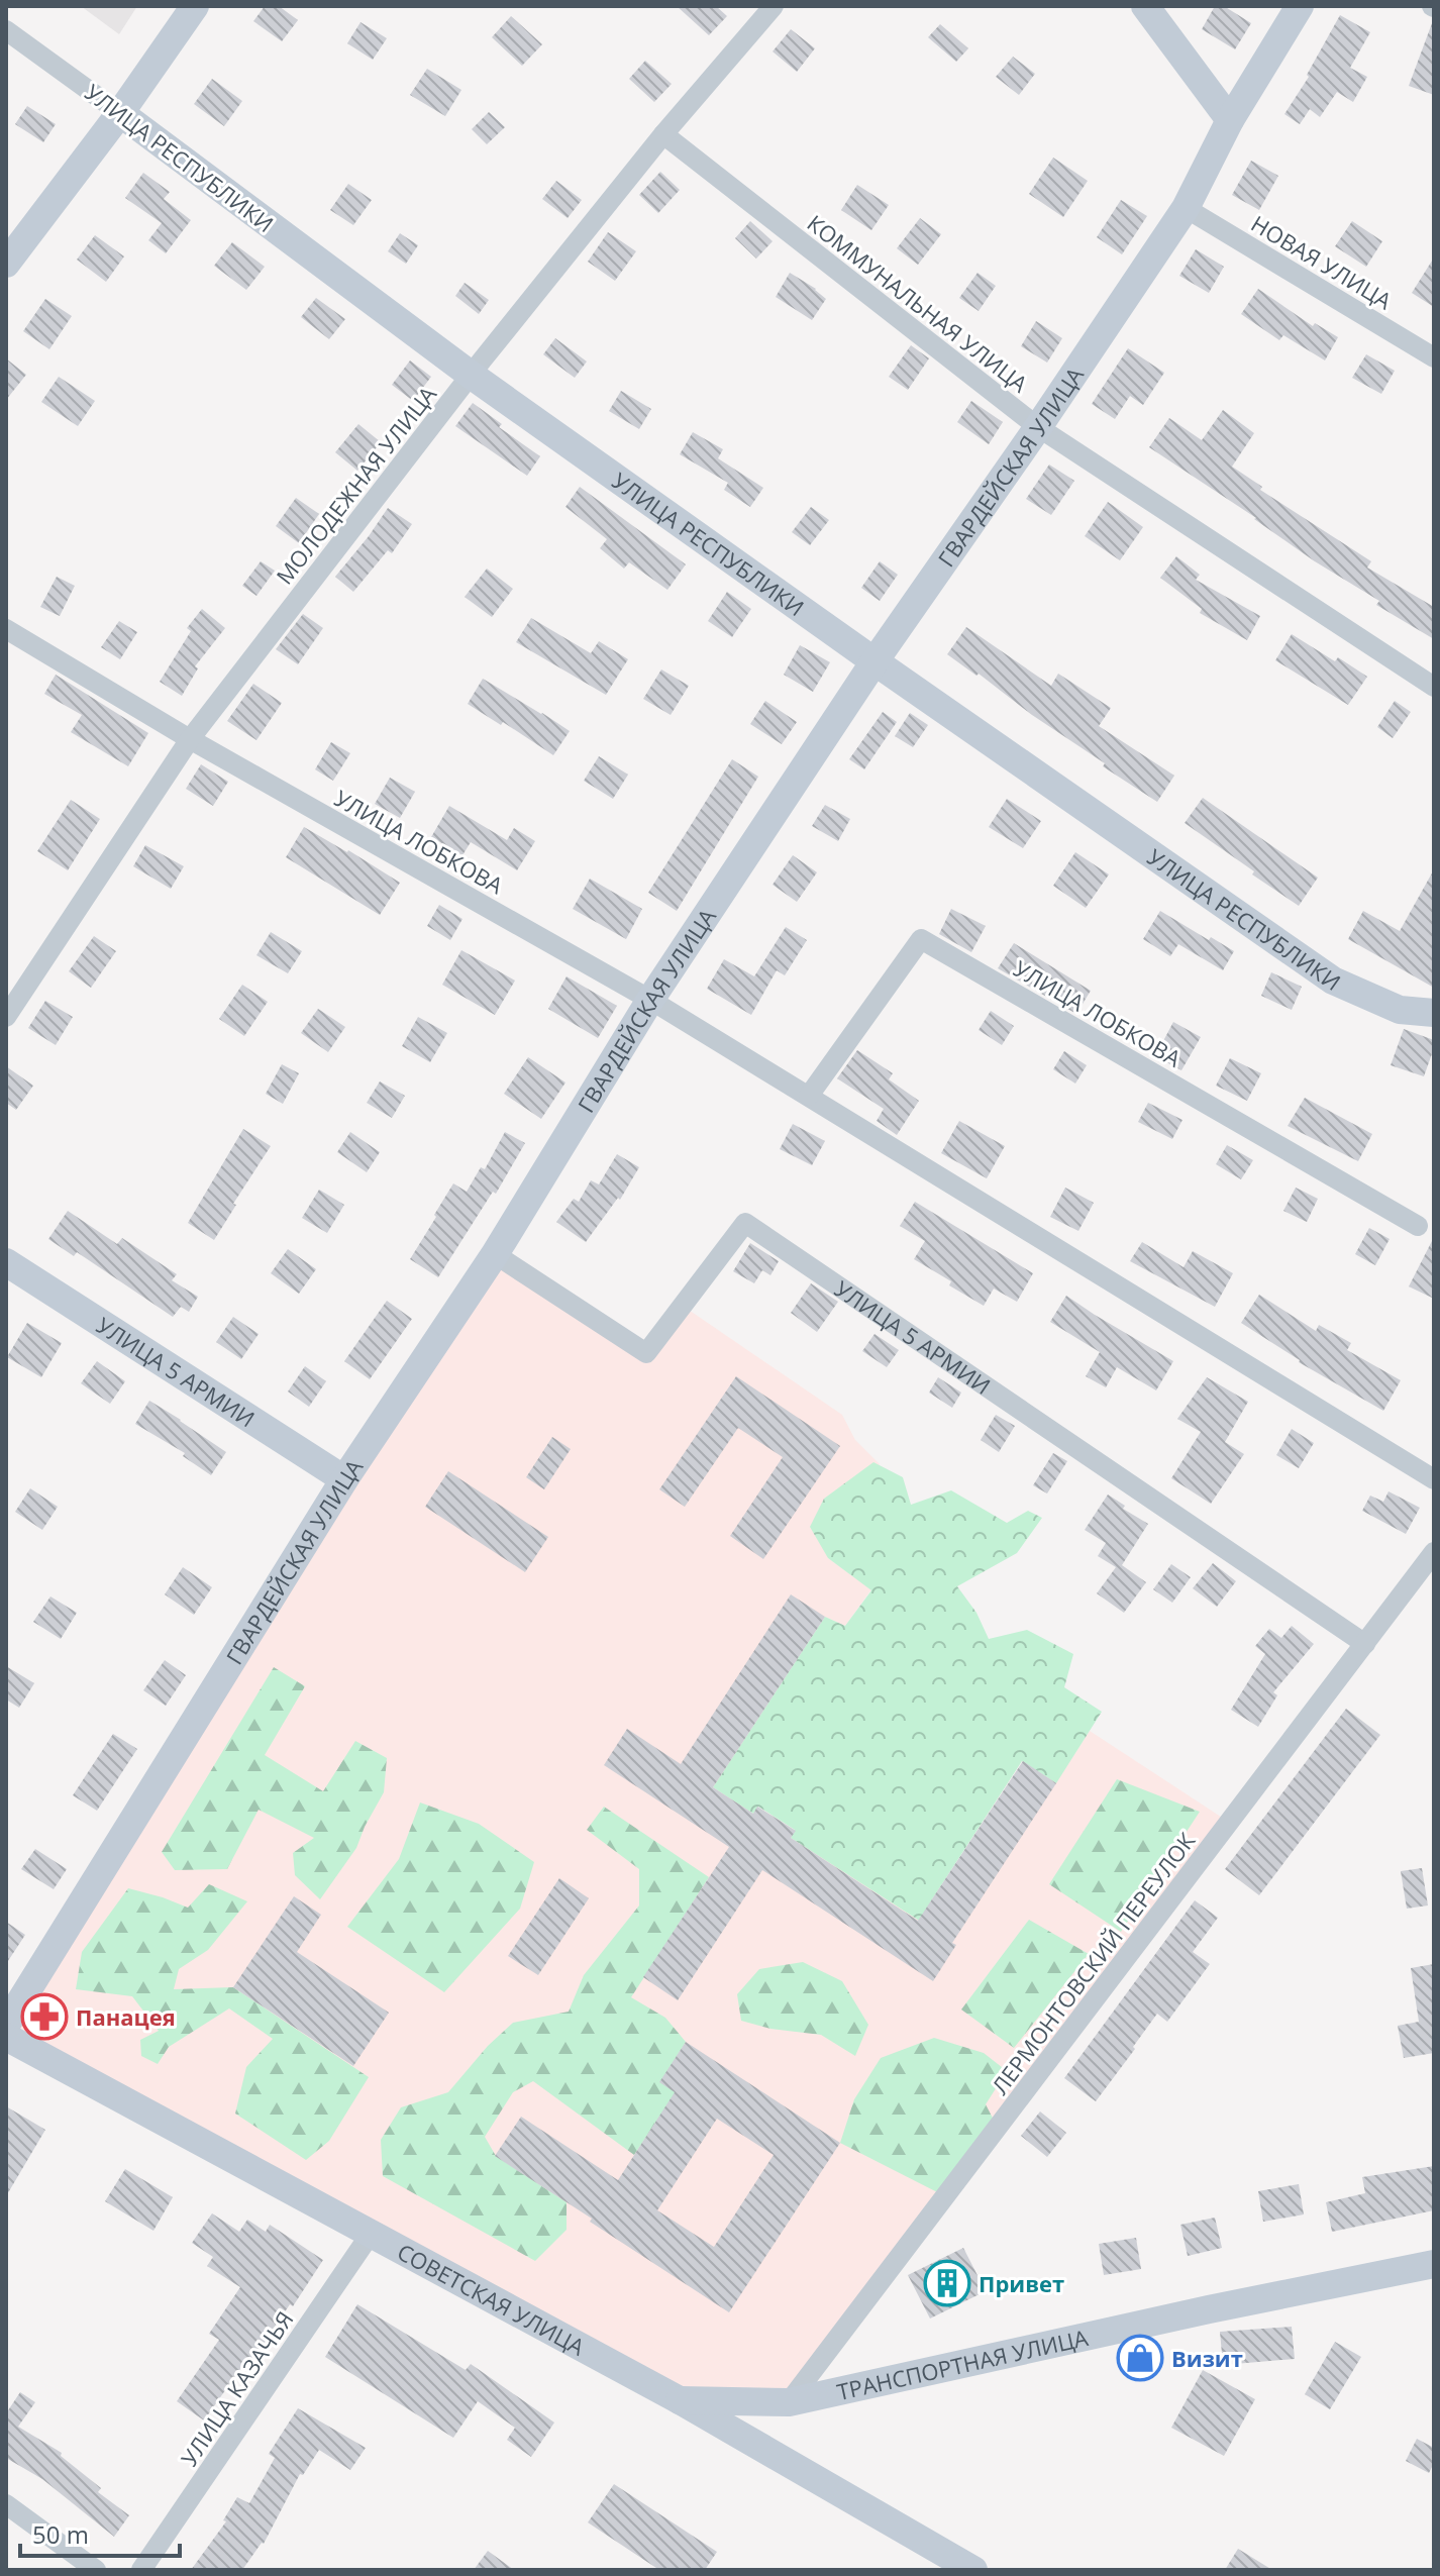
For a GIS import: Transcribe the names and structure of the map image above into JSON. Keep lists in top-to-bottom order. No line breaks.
{"streets":{"main road":["УЛИЦА РЕСПУБЛИКИ","ГВАРДЕЙСКАЯ УЛИЦА","УЛИЦА 5 АРМИИ","СОВЕТСКАЯ УЛИЦА","ТРАНСПОРТНАЯ УЛИЦА"],"street":["НОВАЯ УЛИЦА","КОММУНАЛЬНАЯ УЛИЦА","МОЛОДЕЖНАЯ УЛИЦА","УЛИЦА ЛОБКОВА","ЛЕРМОНТОВСКИЙ ПЕРЕУЛОК","УЛИЦА КАЗАЧЬЯ"]},"crossings":[["УЛИЦА РЕСПУБЛИКИ","ГВАРДЕЙСКАЯ УЛИЦА"],["УЛИЦА РЕСПУБЛИКИ","МОЛОДЕЖНАЯ УЛИЦА"],["НОВАЯ УЛИЦА","ГВАРДЕЙСКАЯ УЛИЦА"],["КОММУНАЛЬНАЯ УЛИЦА","ГВАРДЕЙСКАЯ УЛИЦА"],["КОММУНАЛЬНАЯ УЛИЦА","МОЛОДЕЖНАЯ УЛИЦА"],["ГВАРДЕЙСКАЯ УЛИЦА","УЛИЦА ЛОБКОВА"],["ГВАРДЕЙСКАЯ УЛИЦА","УЛИЦА 5 АРМИИ"],["МОЛОДЕЖНАЯ УЛИЦА","УЛИЦА ЛОБКОВА"],["УЛИЦА 5 АРМИИ","ЛЕРМОНТОВСКИЙ ПЕРЕУЛОК"],["ЛЕРМОНТОВСКИЙ ПЕРЕУЛОК","ТРАНСПОРТНАЯ УЛИЦА"],["СОВЕТСКАЯ УЛИЦА","ТРАНСПОРТНАЯ УЛИЦА"],["СОВЕТСКАЯ УЛИЦА","УЛИЦА КАЗАЧЬЯ"]],"places":{"pharmacy":["Панацея"],"building":["Привет"],"shop":["Визит"]},"scale_bar":"50 m"}
